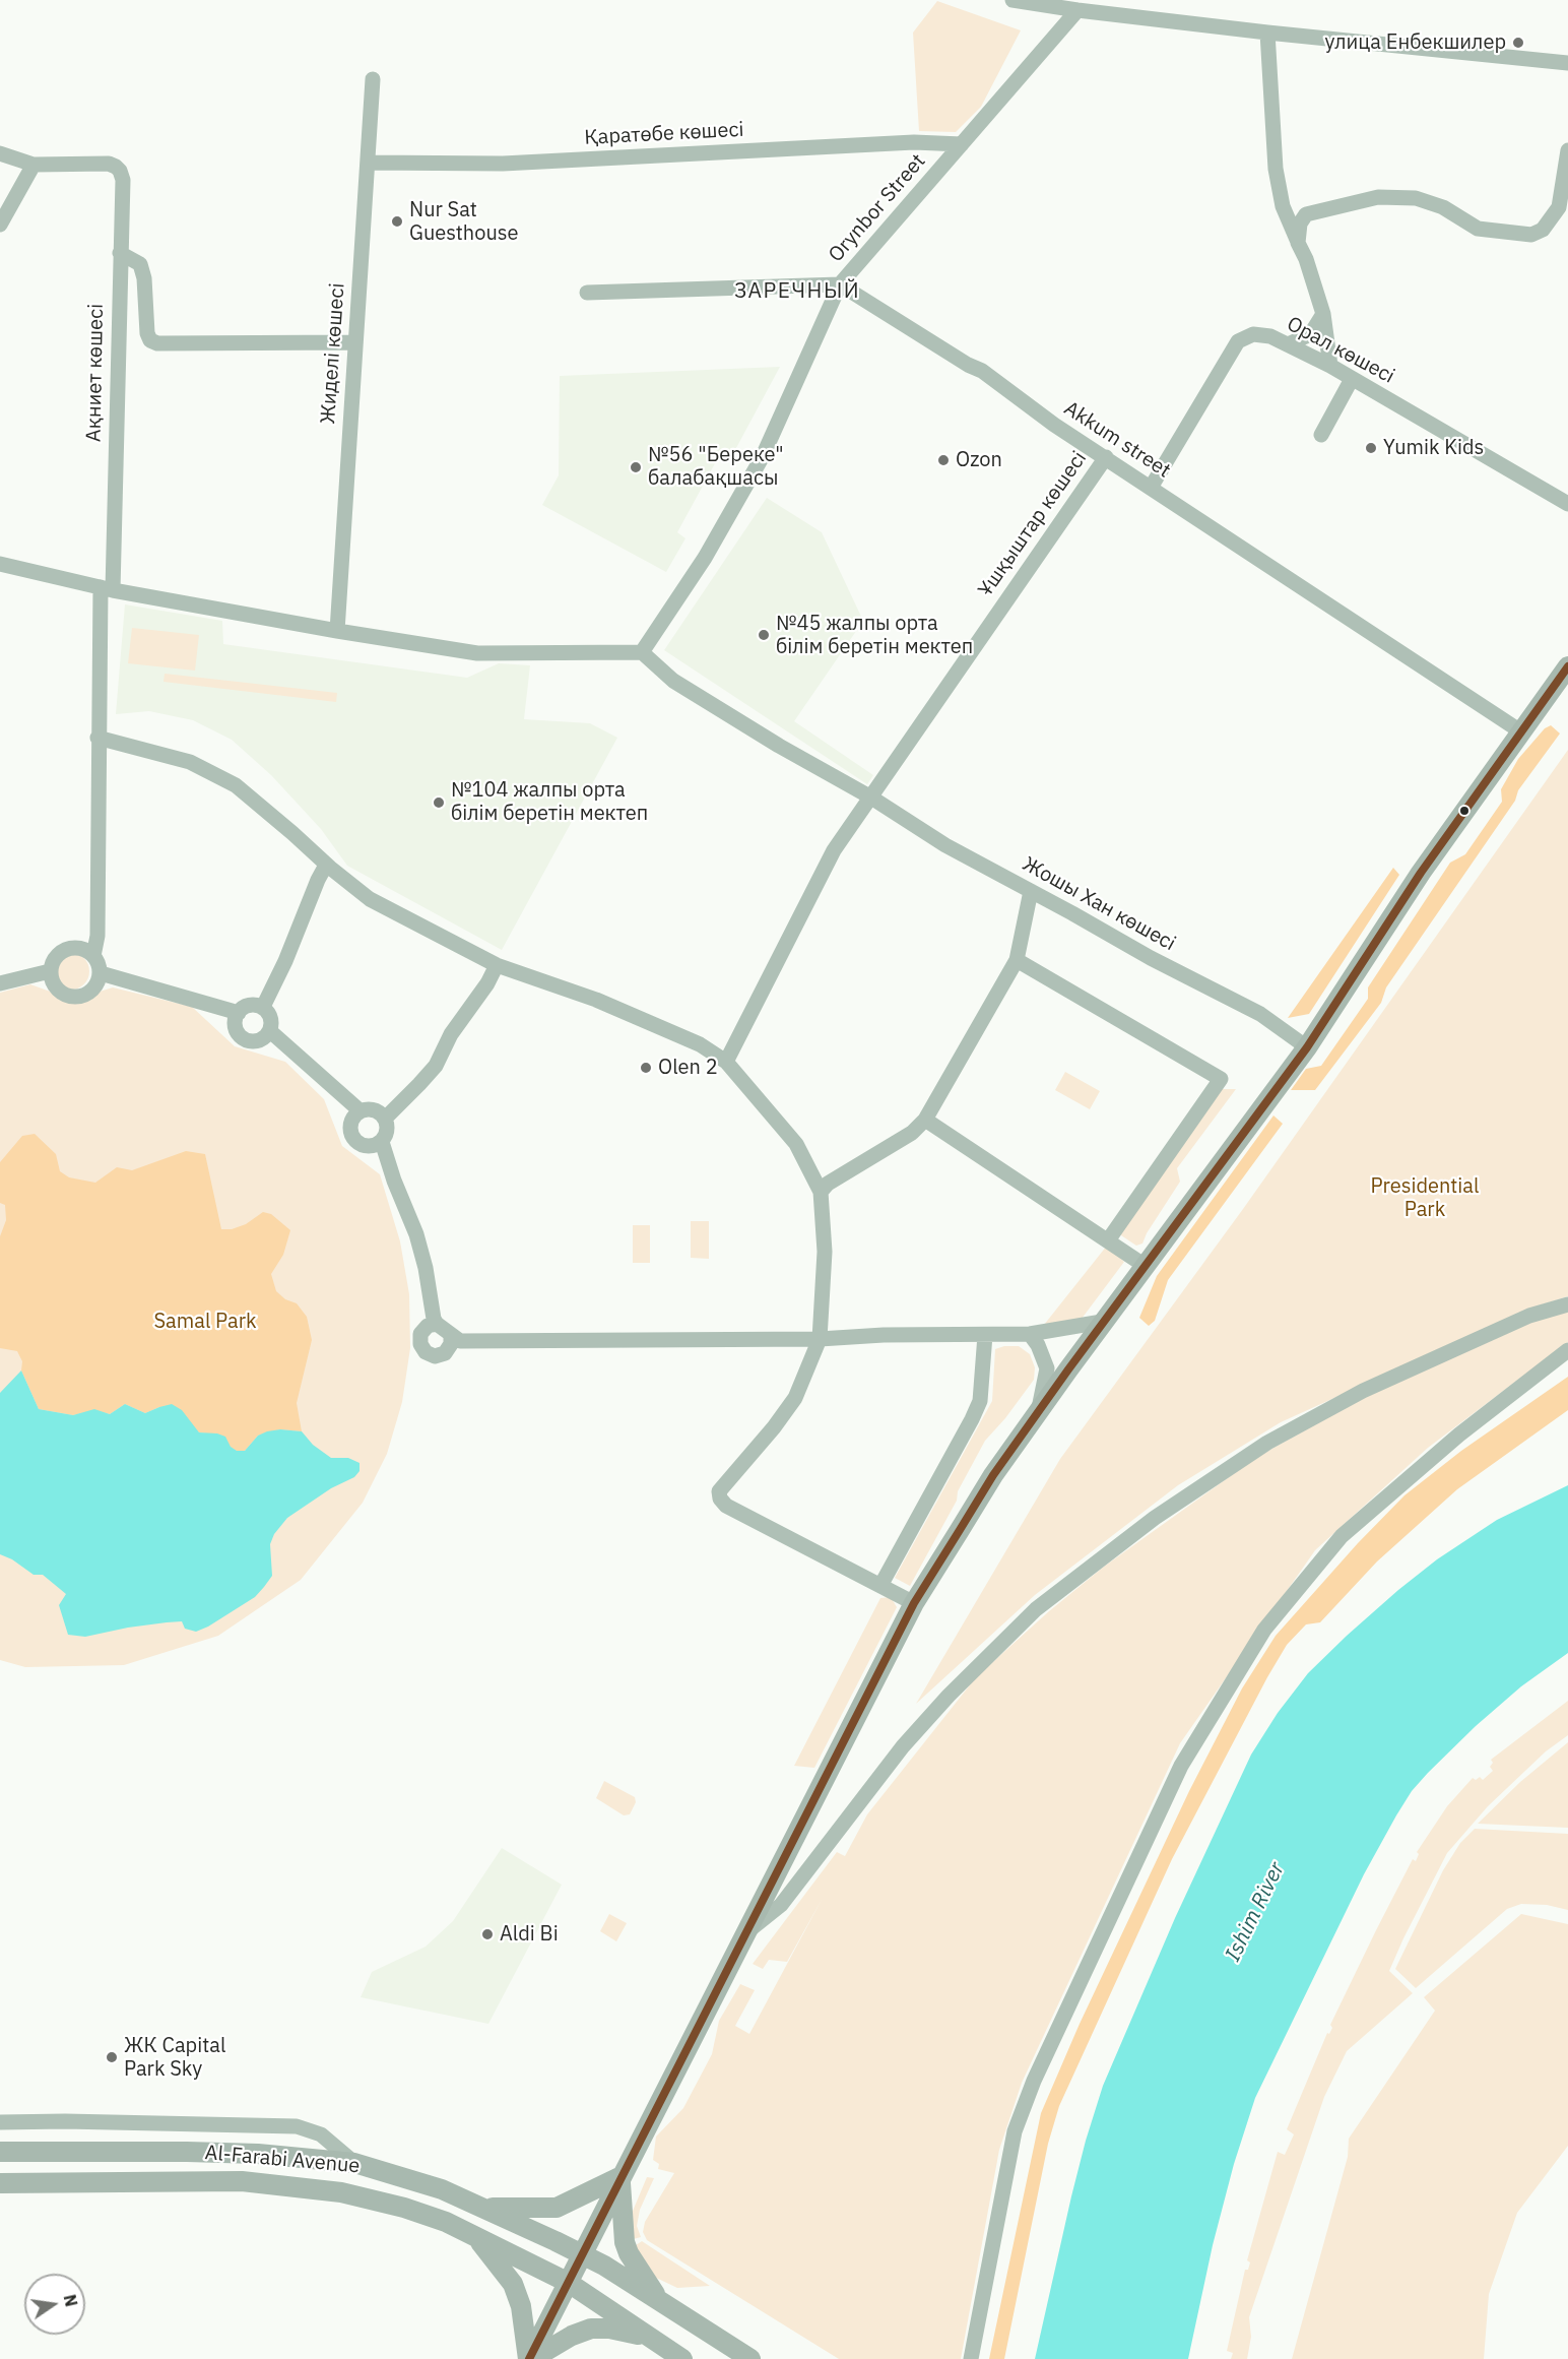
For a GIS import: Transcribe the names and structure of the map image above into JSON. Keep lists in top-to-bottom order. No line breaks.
{"streets":{"main road":["Al-Farabi Avenue"],"street":["Қаратөбе көшесі","Orynbor Street","Орал көшесі","Жиделі көшесі","Ақниет көшесі","Akkum street","Ұшқыштар көшесі","Жошы Хан көшесі"]},"crossings":[["Қаратөбе көшесі","Orynbor Street"],["Қаратөбе көшесі","Жиделі көшесі"],["Orynbor Street","Akkum street"],["Orynbor Street","Жошы Хан көшесі"],["Орал көшесі","Akkum street"],["Akkum street","Ұшқыштар көшесі"],["Ұшқыштар көшесі","Жошы Хан көшесі"]],"districts":["ЗАРЕЧНЫЙ"],"water":["Ishim River"],"parks":["Presidential Park","Samal Park"],"places":["улица Енбекшилер","Nur Sat Guesthouse","Yumik Kids","Ozon","№56 \"Береке\" балабақшасы","№45 жалпы орта білім беретін мектеп","№104 жалпы орта білім беретін мектеп","Olen 2","Aldi Bi","ЖК Capital Park Sky"],"north":"right"}
